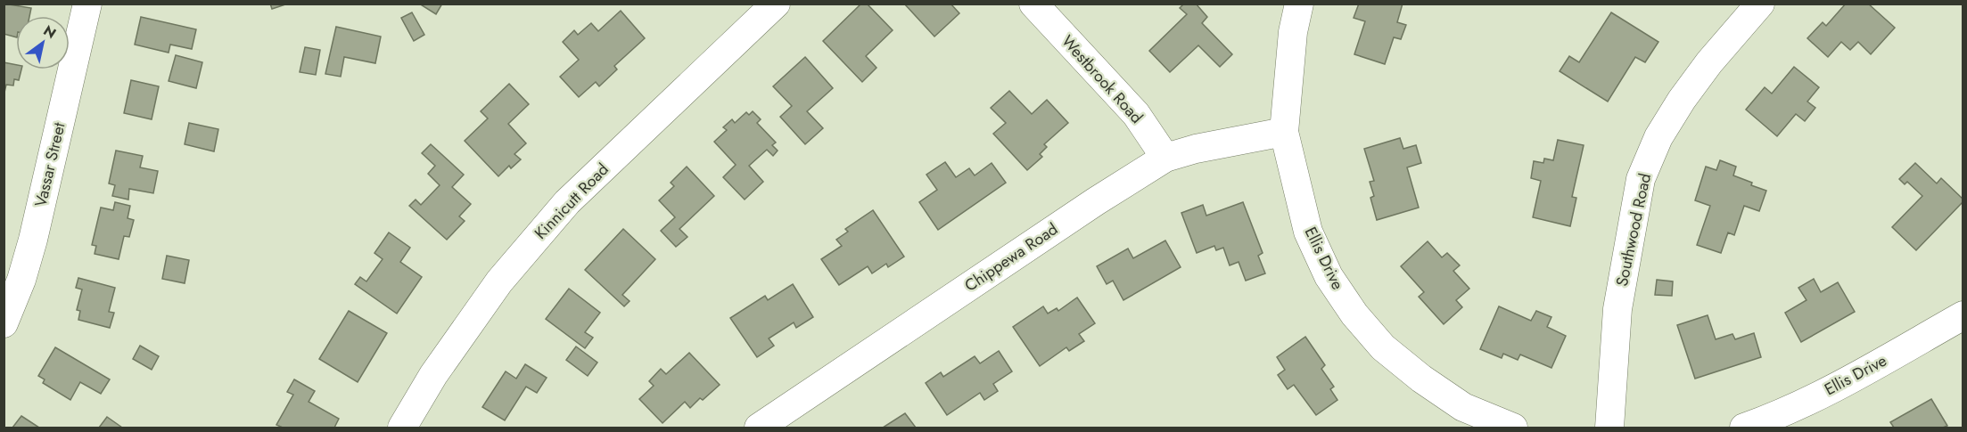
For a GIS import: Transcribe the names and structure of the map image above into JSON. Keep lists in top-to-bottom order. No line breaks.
{"streets":{"street":["Westbrook Road","Vassar Street","Kinnicutt Road","Southwood Road","Chippewa Road","Ellis Drive"]},"crossings":[["Westbrook Road","Chippewa Road"],["Chippewa Road","Ellis Drive"]],"north":"top right"}
